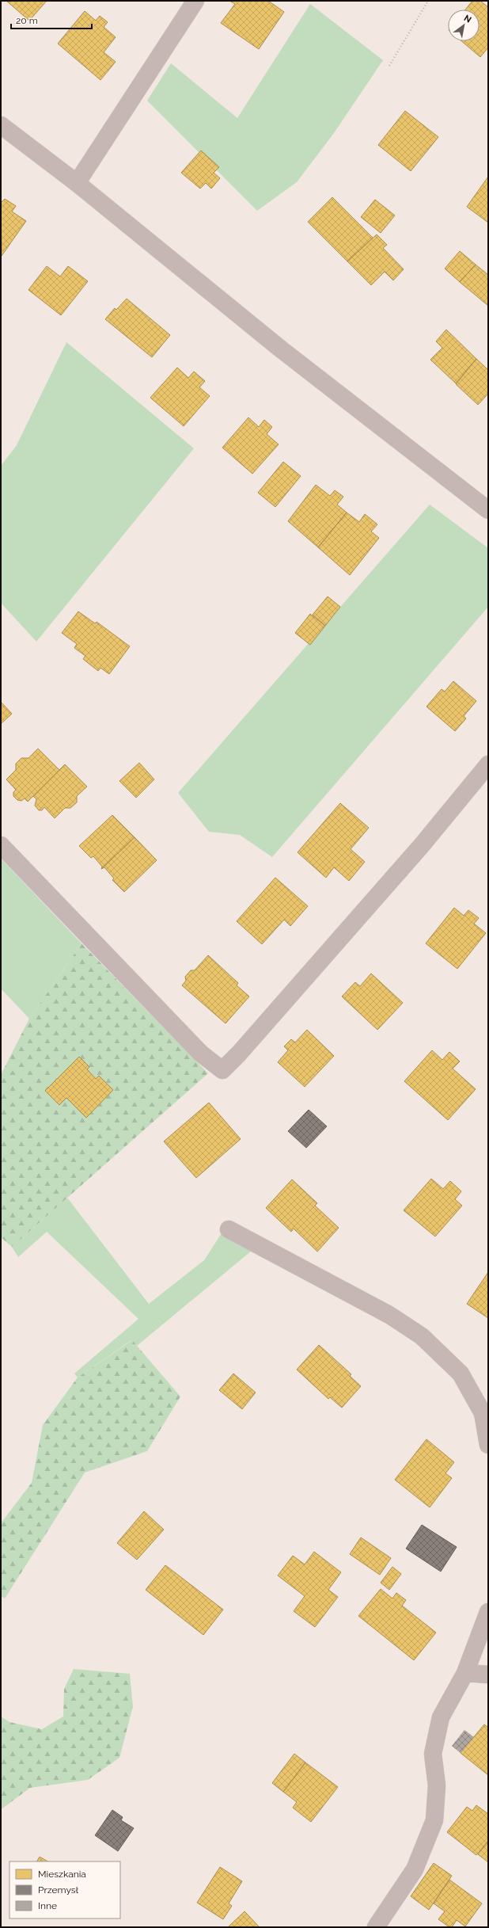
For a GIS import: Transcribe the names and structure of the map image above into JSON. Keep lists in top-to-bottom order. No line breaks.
{"legend":["Mieszkania","Przemysł","Inne"],"scale_bar":"20 m","north":"top right"}
